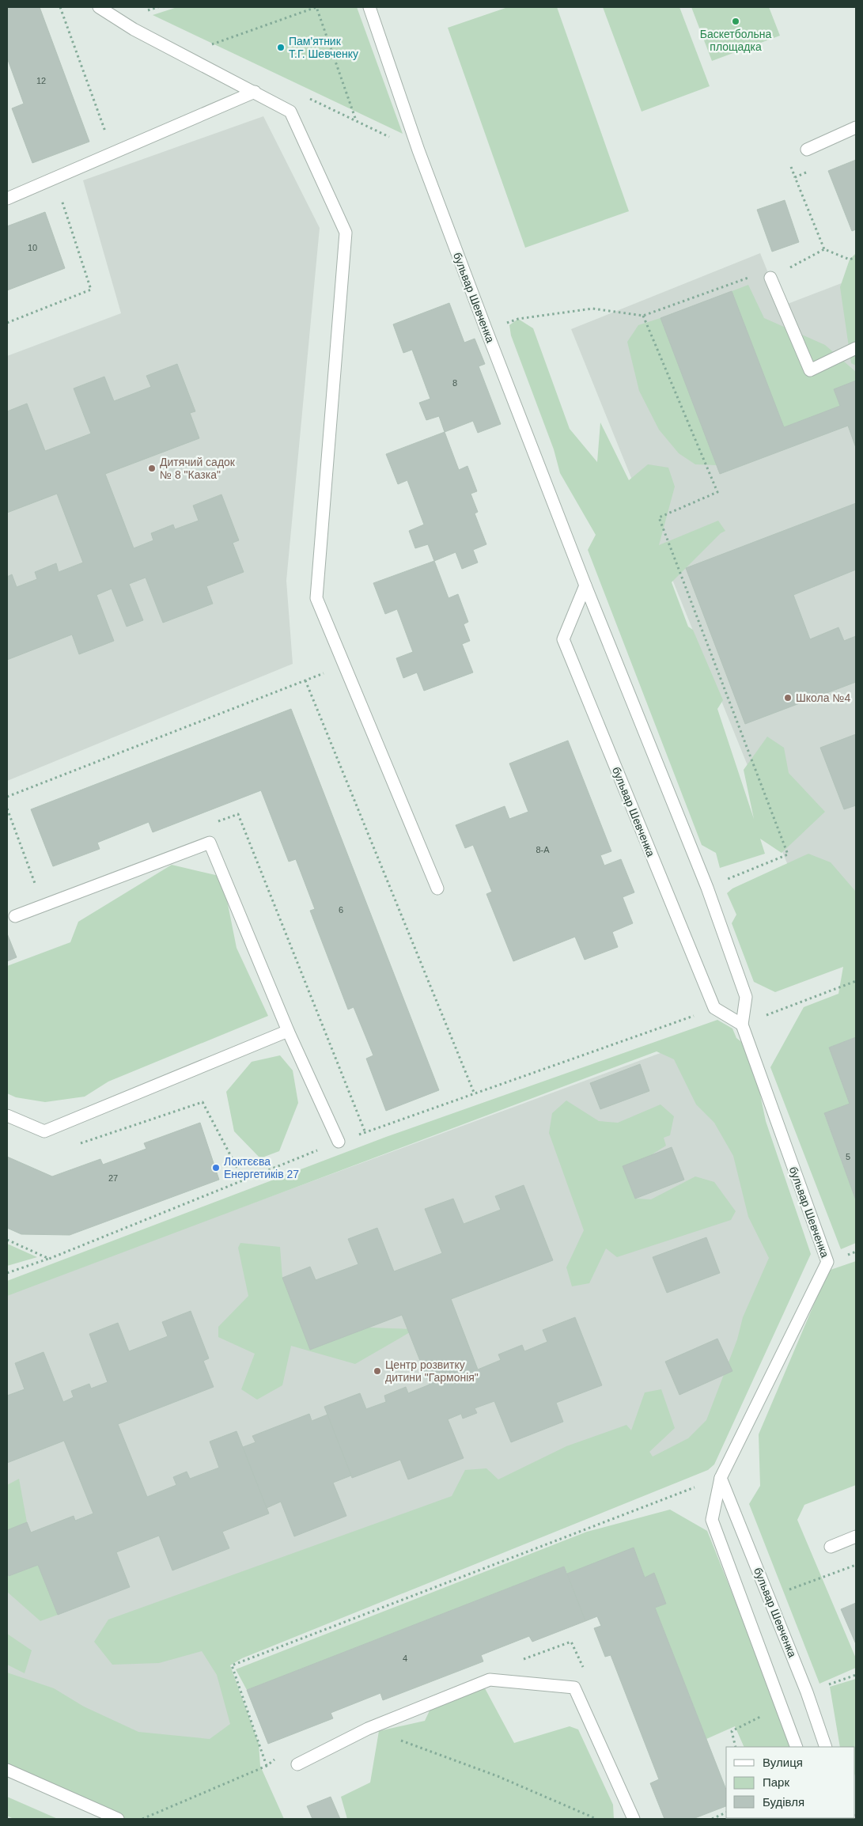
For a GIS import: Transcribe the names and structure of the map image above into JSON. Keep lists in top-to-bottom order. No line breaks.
{"streets":{"street":["бульвар Шевченка"]},"places":["Баскетбольна площадка","Пам'ятник Т.Г. Шевченку","Дитячий садок № 8 \"Казка\"","Школа №4","Локтєєва Енергетиків 27","Центр розвитку дитини \"Гармонія\""],"house_numbers":["12","10","8","8-А","6","5","27","4"],"legend":["Вулиця","Парк","Будівля"]}
